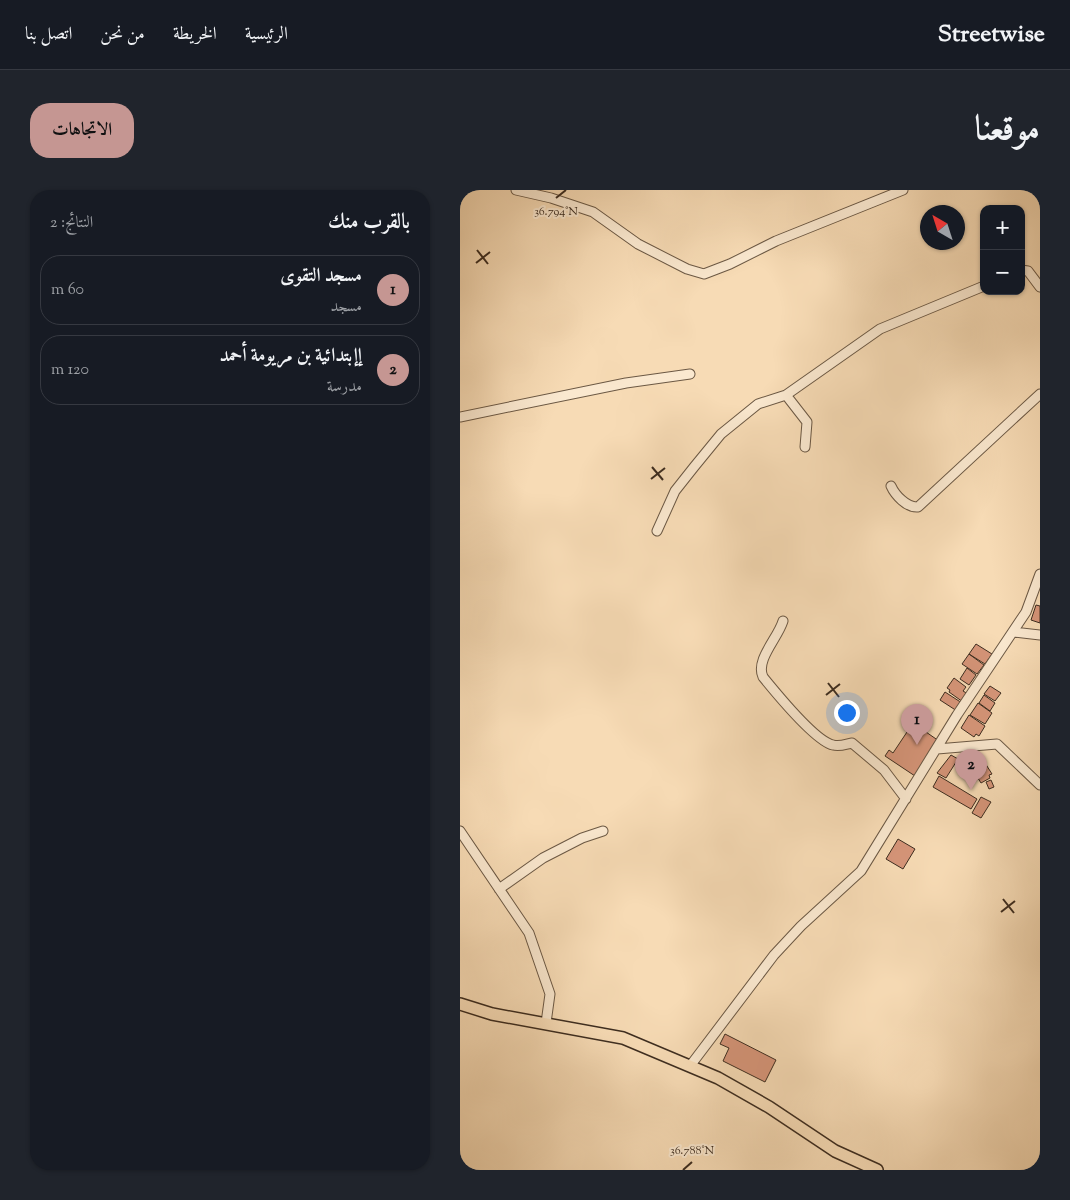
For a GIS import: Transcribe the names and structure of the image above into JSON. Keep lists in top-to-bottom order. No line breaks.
{"north":"top left","page":{"header":"Streetwise","nav":["الرئيسية","الخريطة","من نحن","اتصل بنا"],"title":"موقعنا","buttons":"الاتجاهات","heading":["بالقرب منك","النتائج: 2"],"map_buttons":["+","−"],"list":[{"mark":"1","name":"مسجد التقوى","note":"مسجد","value":"60 m"},{"mark":"2","name":"إإبتدائية بن مريومة أحمد","note":"مدرسة","value":"120 m"}],"pins":["1","2"]},"coordinates":["36.794°N","36.788°N"]}
